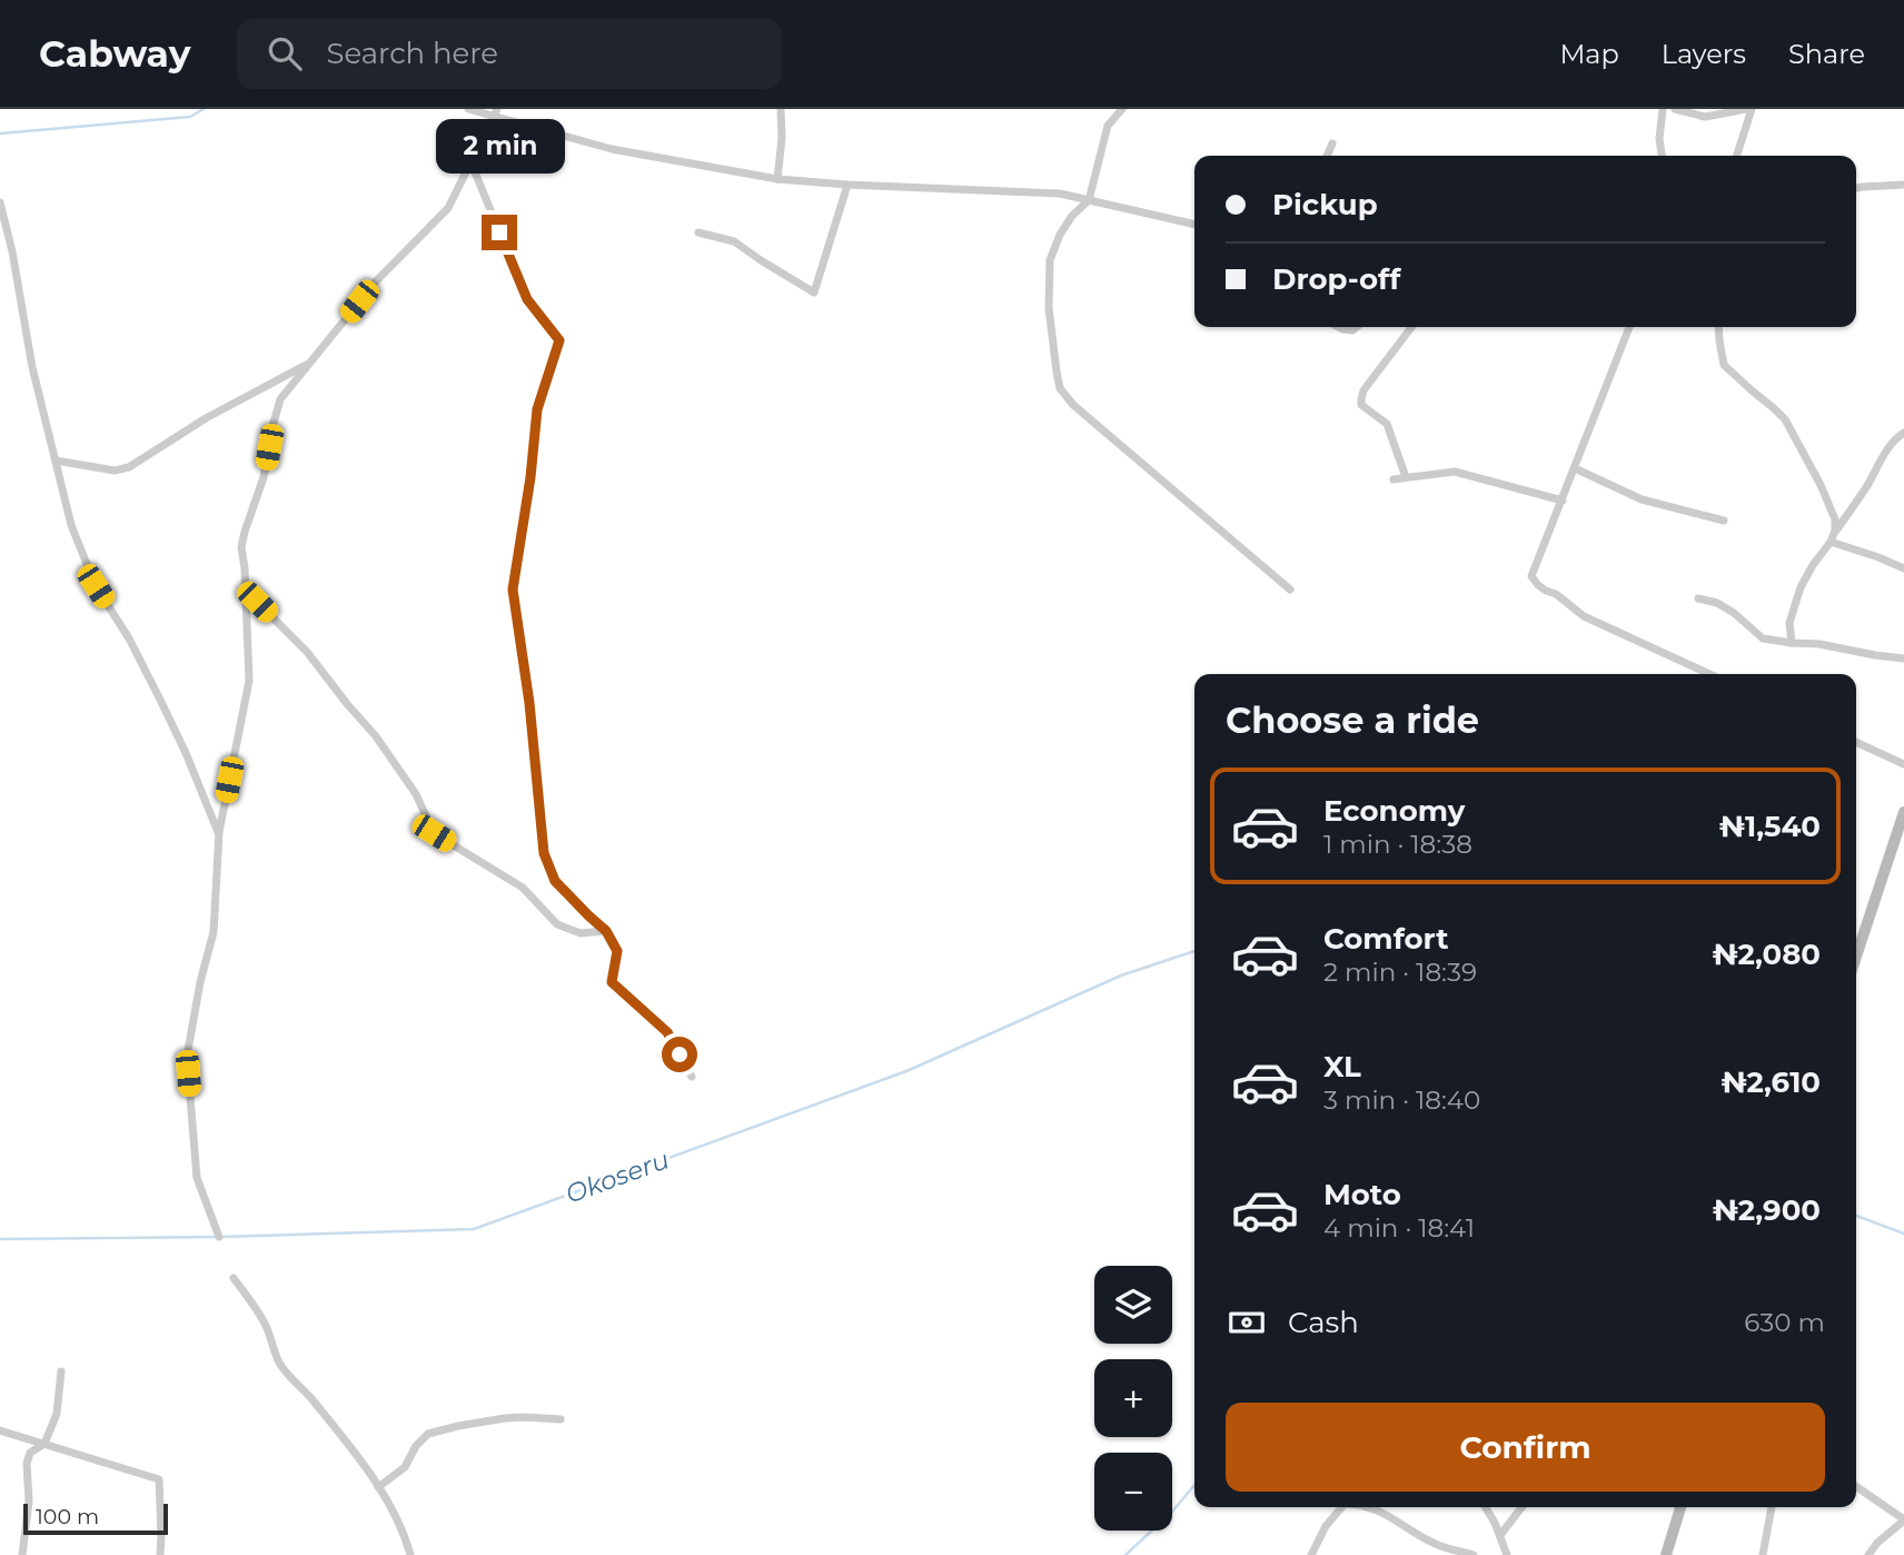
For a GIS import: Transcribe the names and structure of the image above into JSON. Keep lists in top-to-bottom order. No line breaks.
{"water":["Okoseru"],"scale_bar":"100 m","page":{"header":"Cabway","search":"Search here","nav":["Map","Layers","Share"],"bubble":"2 min","banner":["Pickup","Drop-off"],"heading":"Choose a ride","list":[{"name":"Economy","note":"1 min · 18:38","value":"₦1,540"},{"name":"Comfort","note":"2 min · 18:39","value":"₦2,080"},{"name":"XL","note":"3 min · 18:40","value":"₦2,610"},{"name":"Moto","note":"4 min · 18:41","value":"₦2,900"}],"map_buttons":["+","−"],"pay":["Cash","630 m"],"buttons":"Confirm","scale":"100 m"}}
